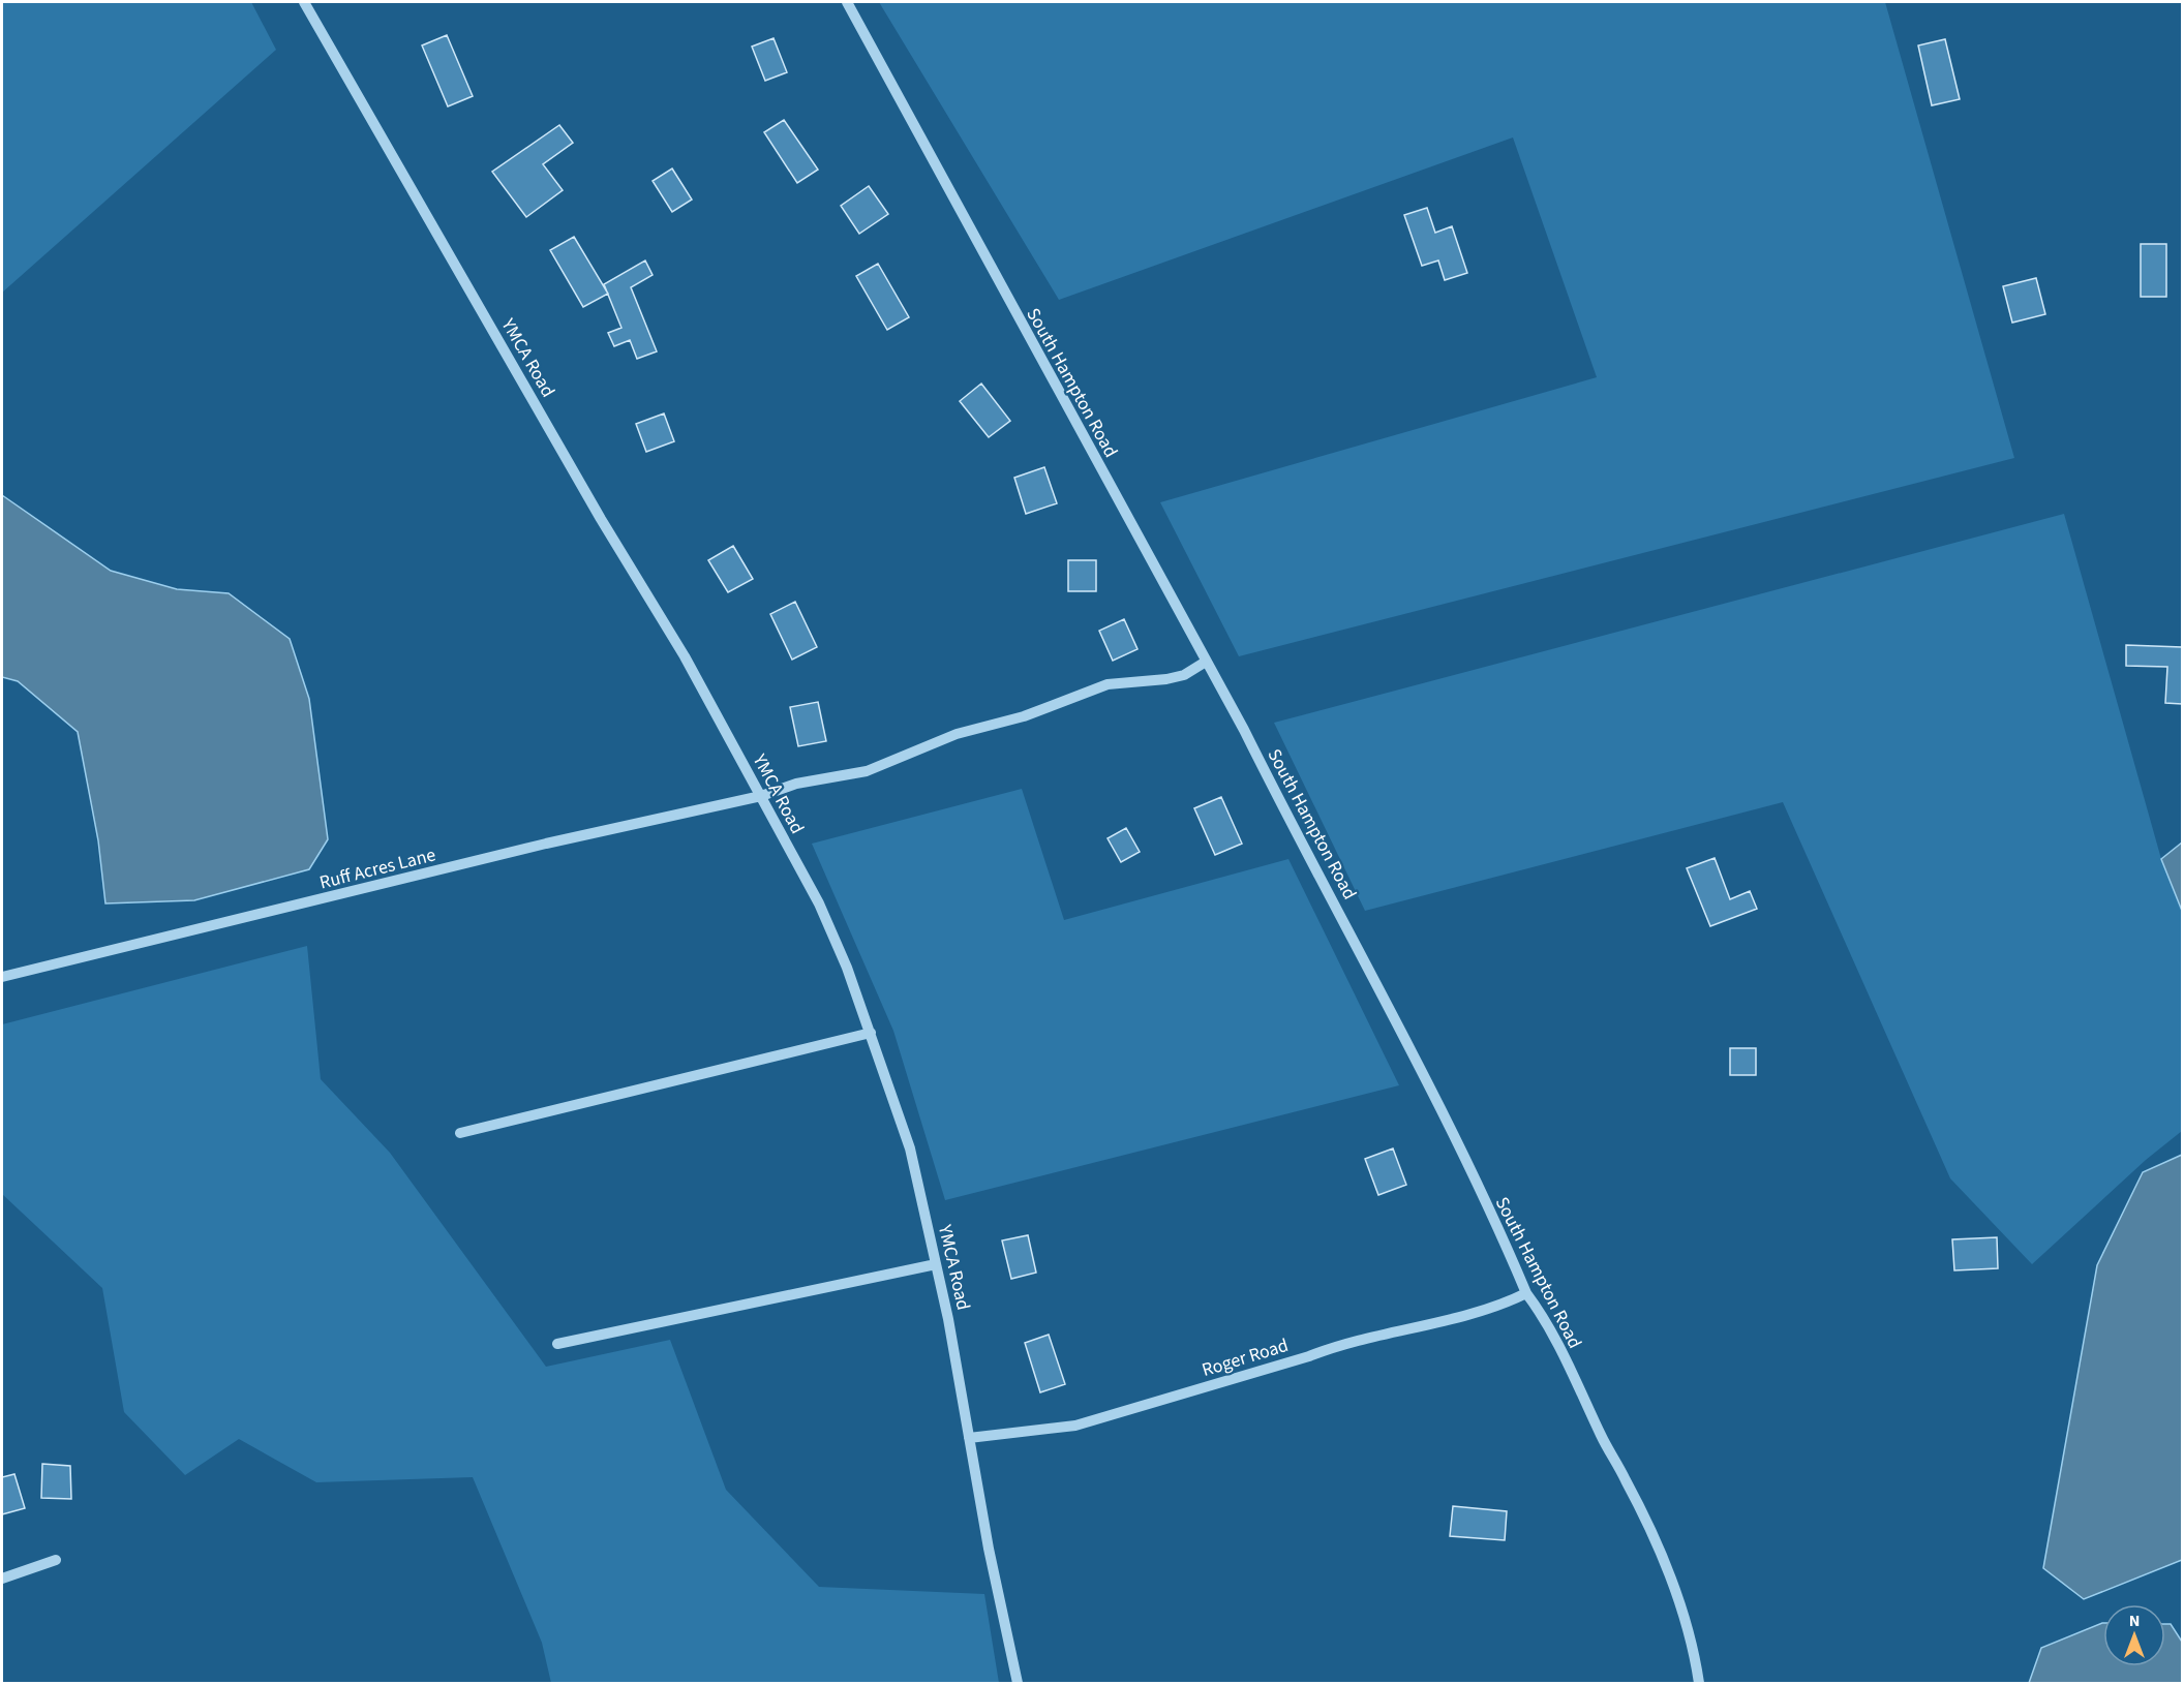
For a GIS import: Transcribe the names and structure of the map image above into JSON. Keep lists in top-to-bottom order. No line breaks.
{"streets":{"street":["YMCA Road","South Hampton Road","Ruff Acres Lane","Roger Road"]},"crossings":[["YMCA Road","Ruff Acres Lane"],["YMCA Road","Roger Road"],["South Hampton Road","Ruff Acres Lane"],["South Hampton Road","Roger Road"]],"north":"top"}
